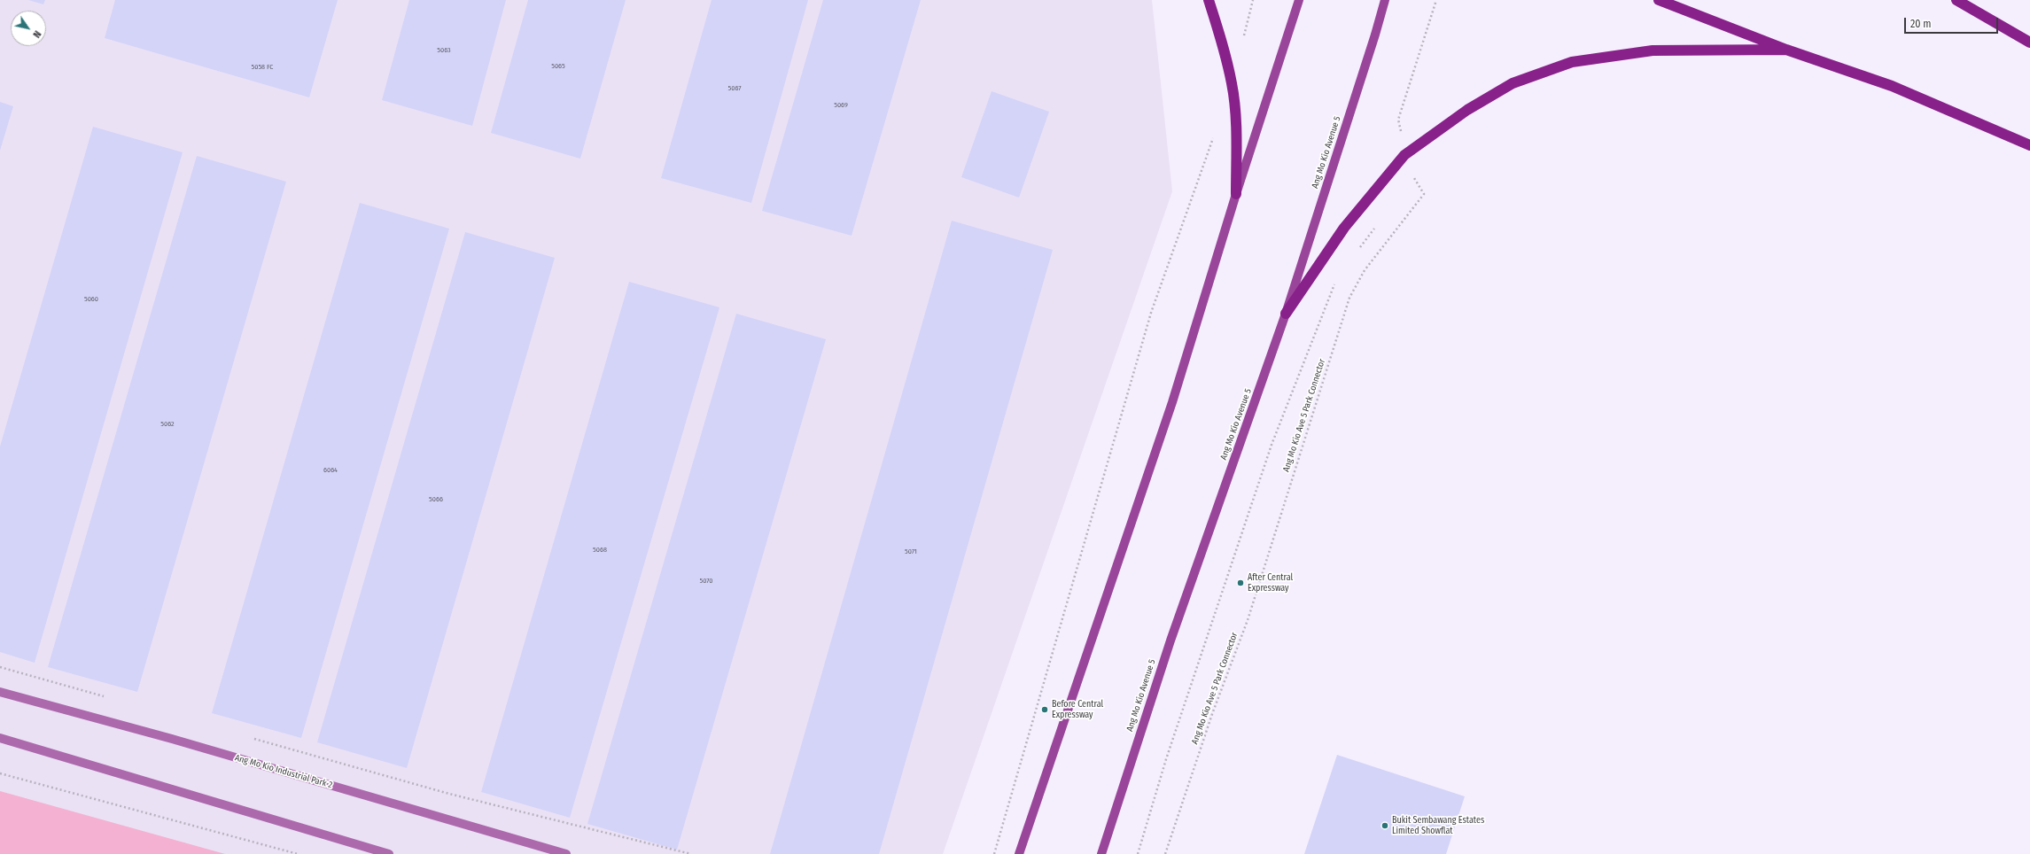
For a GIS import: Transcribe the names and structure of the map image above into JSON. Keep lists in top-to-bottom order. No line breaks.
{"streets":{"main road":["Ang Mo Kio Avenue 5"],"street":["Ang Mo Kio Industrial Park 2"],"path":["Ang Mo Kio Ave 5 Park Connector"]},"places":["After Central Expressway","Before Central Expressway","Bukit Sembawang Estates Limited Showflat"],"house_numbers":["5063","5065","5058 FC","5067","5069","5060","5062","6064","5066","5068","5071","5070"],"scale_bar":"20 m","north":"bottom right"}
